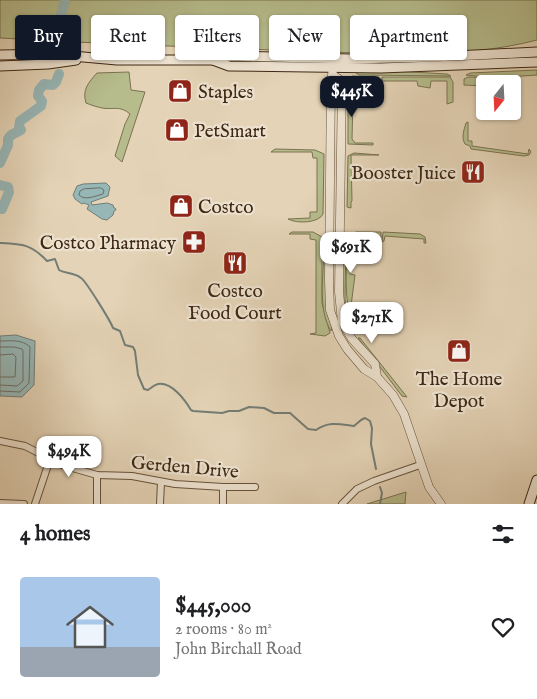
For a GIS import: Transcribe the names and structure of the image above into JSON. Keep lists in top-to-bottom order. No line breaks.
{"streets":{"street":["Gerden Drive"]},"places":{"shop":["Staples","PetSmart","Costco","The Home Depot"],"restaurant":["Booster Juice","Costco Food Court"],"pharmacy":["Costco Pharmacy"]},"north":"bottom","page":{"chip":["Buy","Rent","Filters","New","Apartment"],"price":["$445K","$691K","$271K","$494K"],"heading":"4 homes","list":[{"name":"$445,000","note":"2 rooms · 80 m² · John Birchall Road"}]}}
